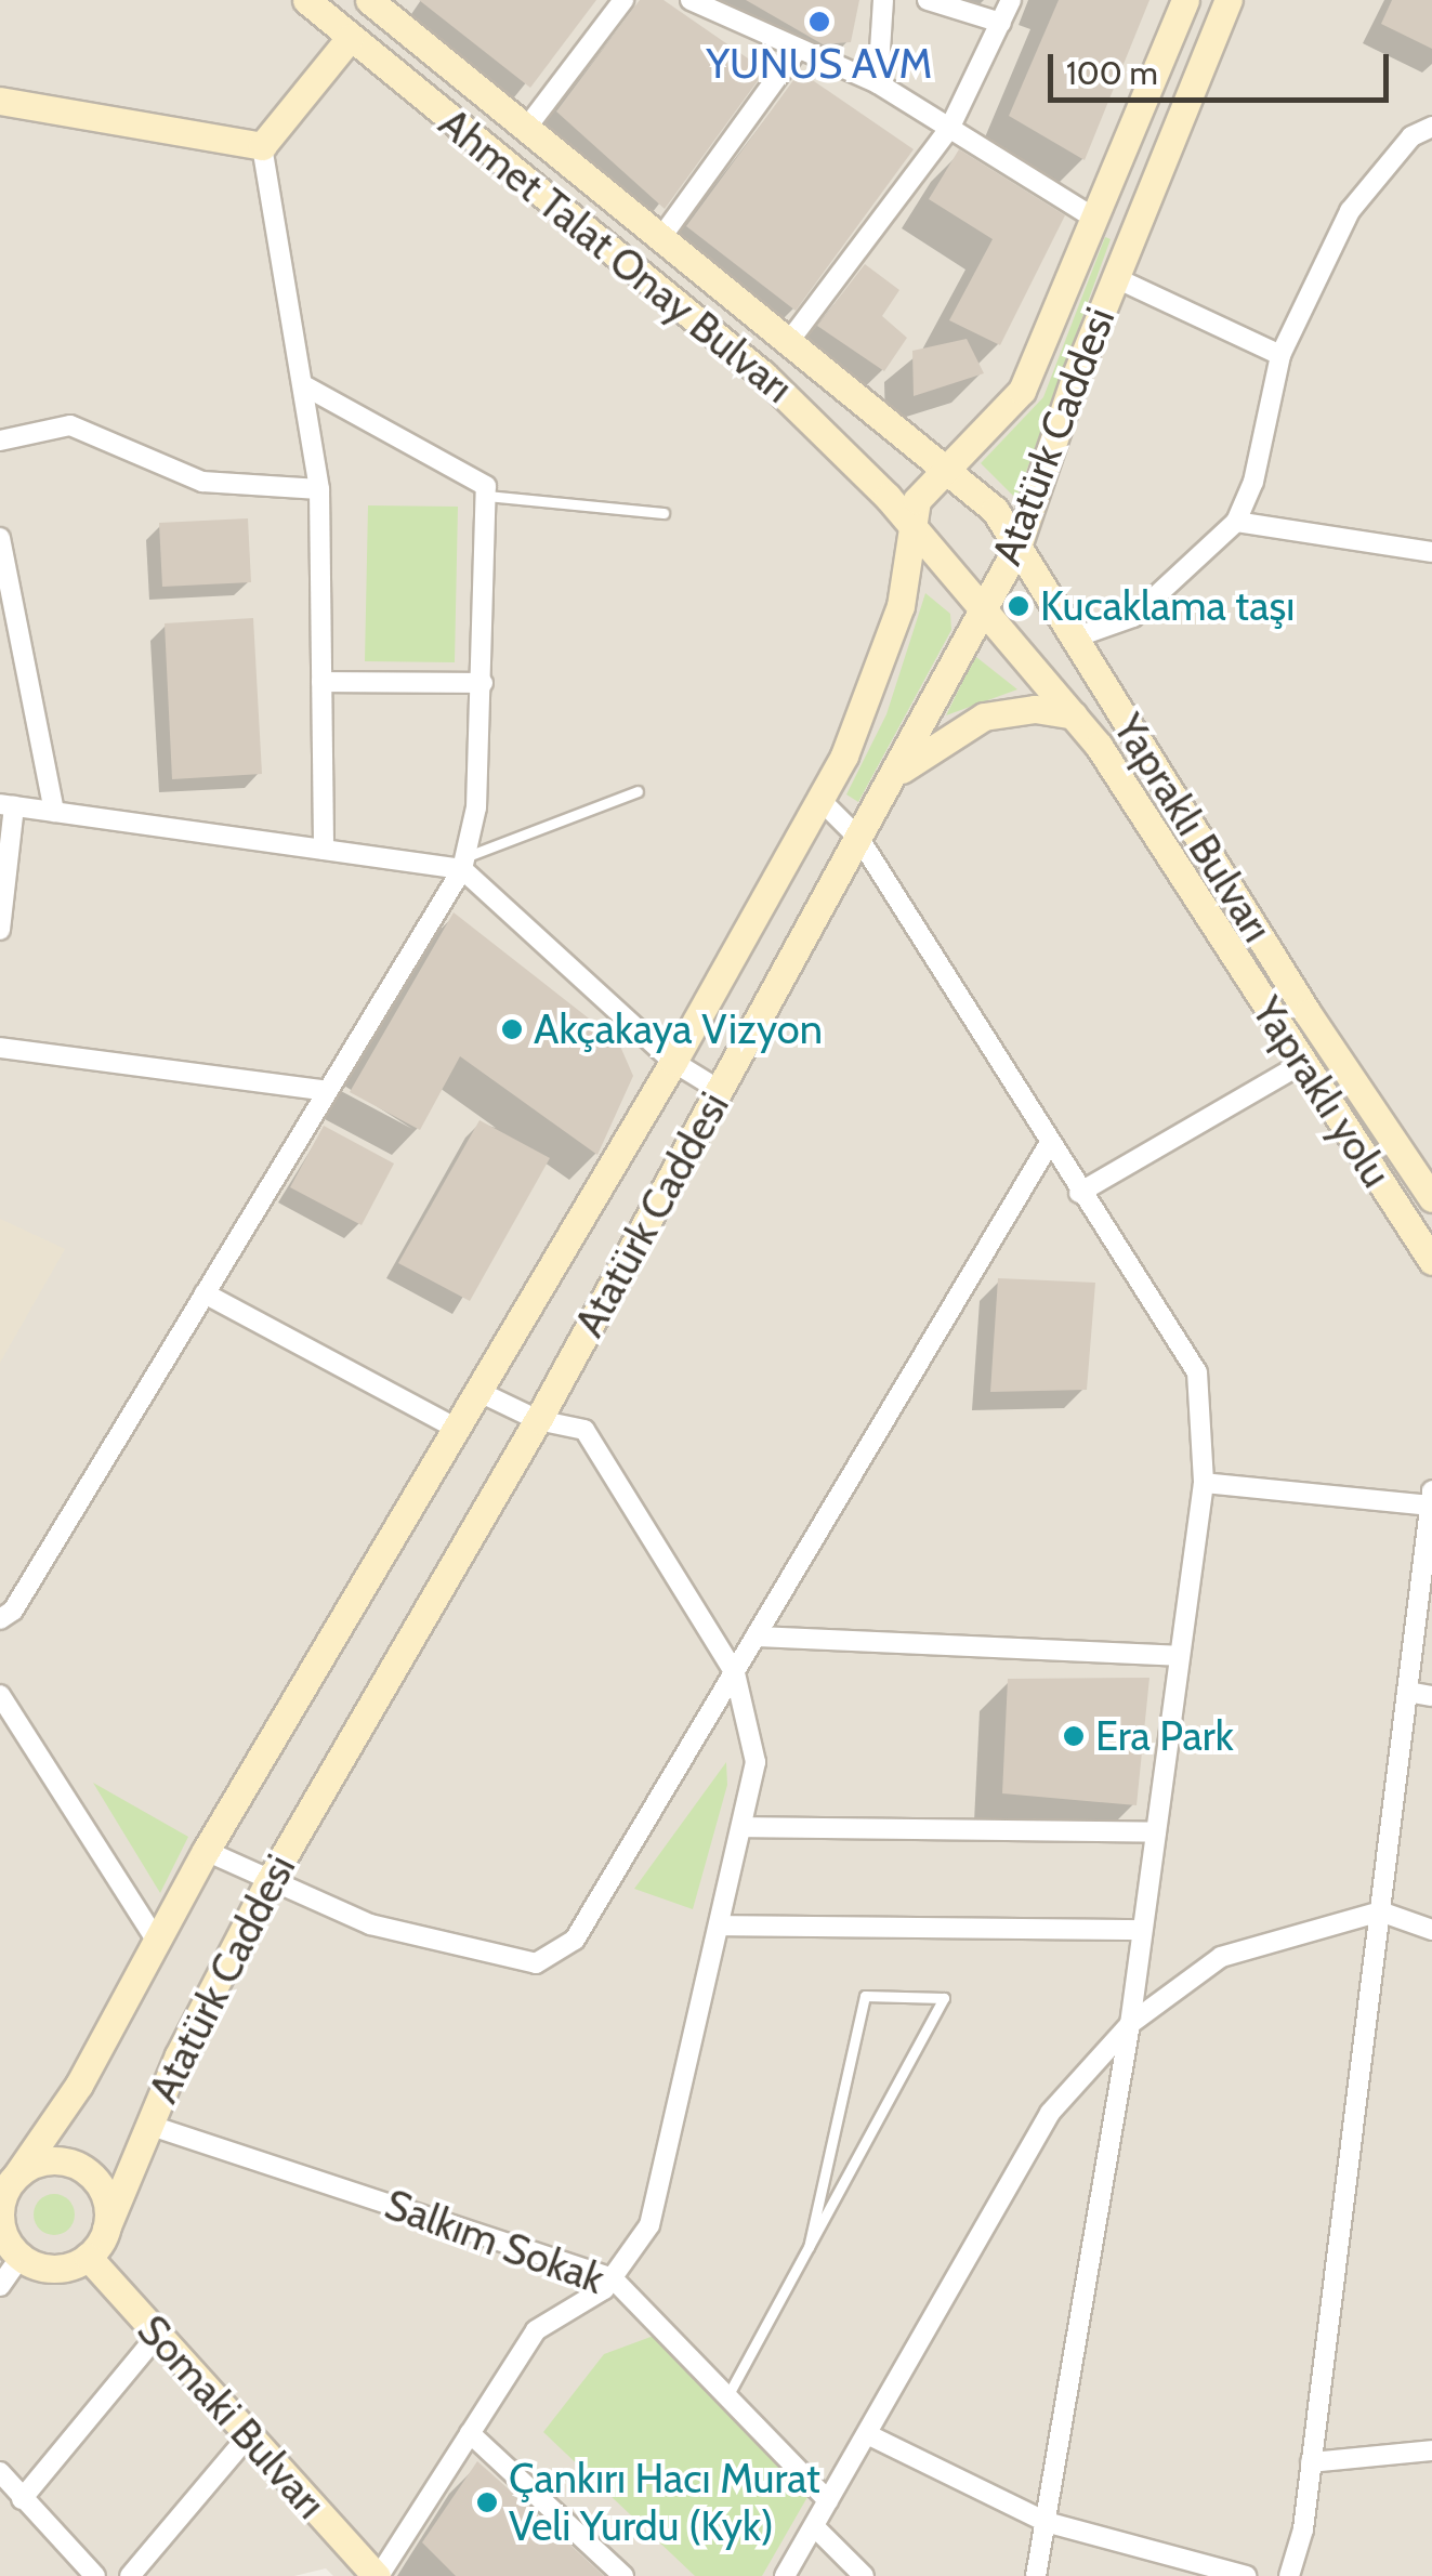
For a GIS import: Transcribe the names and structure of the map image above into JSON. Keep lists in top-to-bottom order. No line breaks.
{"streets":{"main road":["Ahmet Talat Onay Bulvarı","Atatürk Caddesi","Yapraklı Bulvarı","Yapraklı yolu","Somaki Bulvarı"],"street":["Salkım Sokak"]},"crossings":[["Ahmet Talat Onay Bulvarı","Atatürk Caddesi"],["Ahmet Talat Onay Bulvarı","Yapraklı Bulvarı"],["Atatürk Caddesi","Yapraklı Bulvarı"],["Atatürk Caddesi","Yapraklı yolu"],["Atatürk Caddesi","Salkım Sokak"],["Atatürk Caddesi","Somaki Bulvarı"]],"places":["YUNUS AVM","Kucaklama taşı","Akçakaya Vizyon","Era Park","Çankırı Hacı Murat Veli Yurdu (Kyk)"],"scale_bar":"100 m"}
